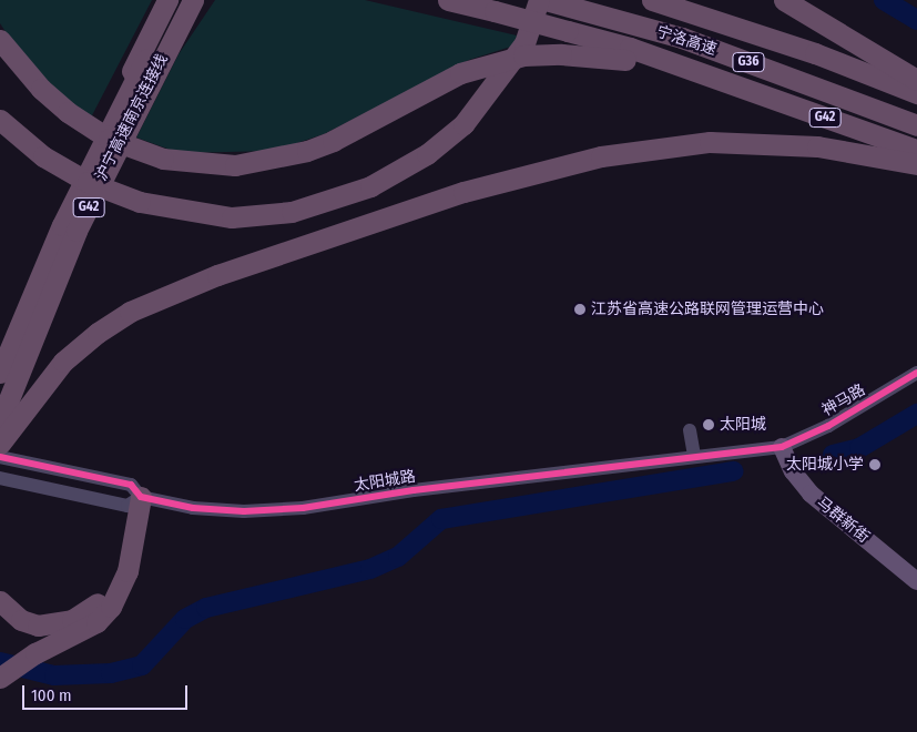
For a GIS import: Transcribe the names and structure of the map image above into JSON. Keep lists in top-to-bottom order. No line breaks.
{"streets":{"highway":["宁洛高速","G36","沪宁高速南京连接线","G42"],"main road":["马群新街"],"street":["神马路","太阳城路"]},"crossings":[["宁洛高速","G42"],["神马路","太阳城路"],["神马路","马群新街"],["太阳城路","马群新街"]],"places":["江苏省高速公路联网管理运营中心","太阳城","太阳城小学"],"scale_bar":"100 m"}
